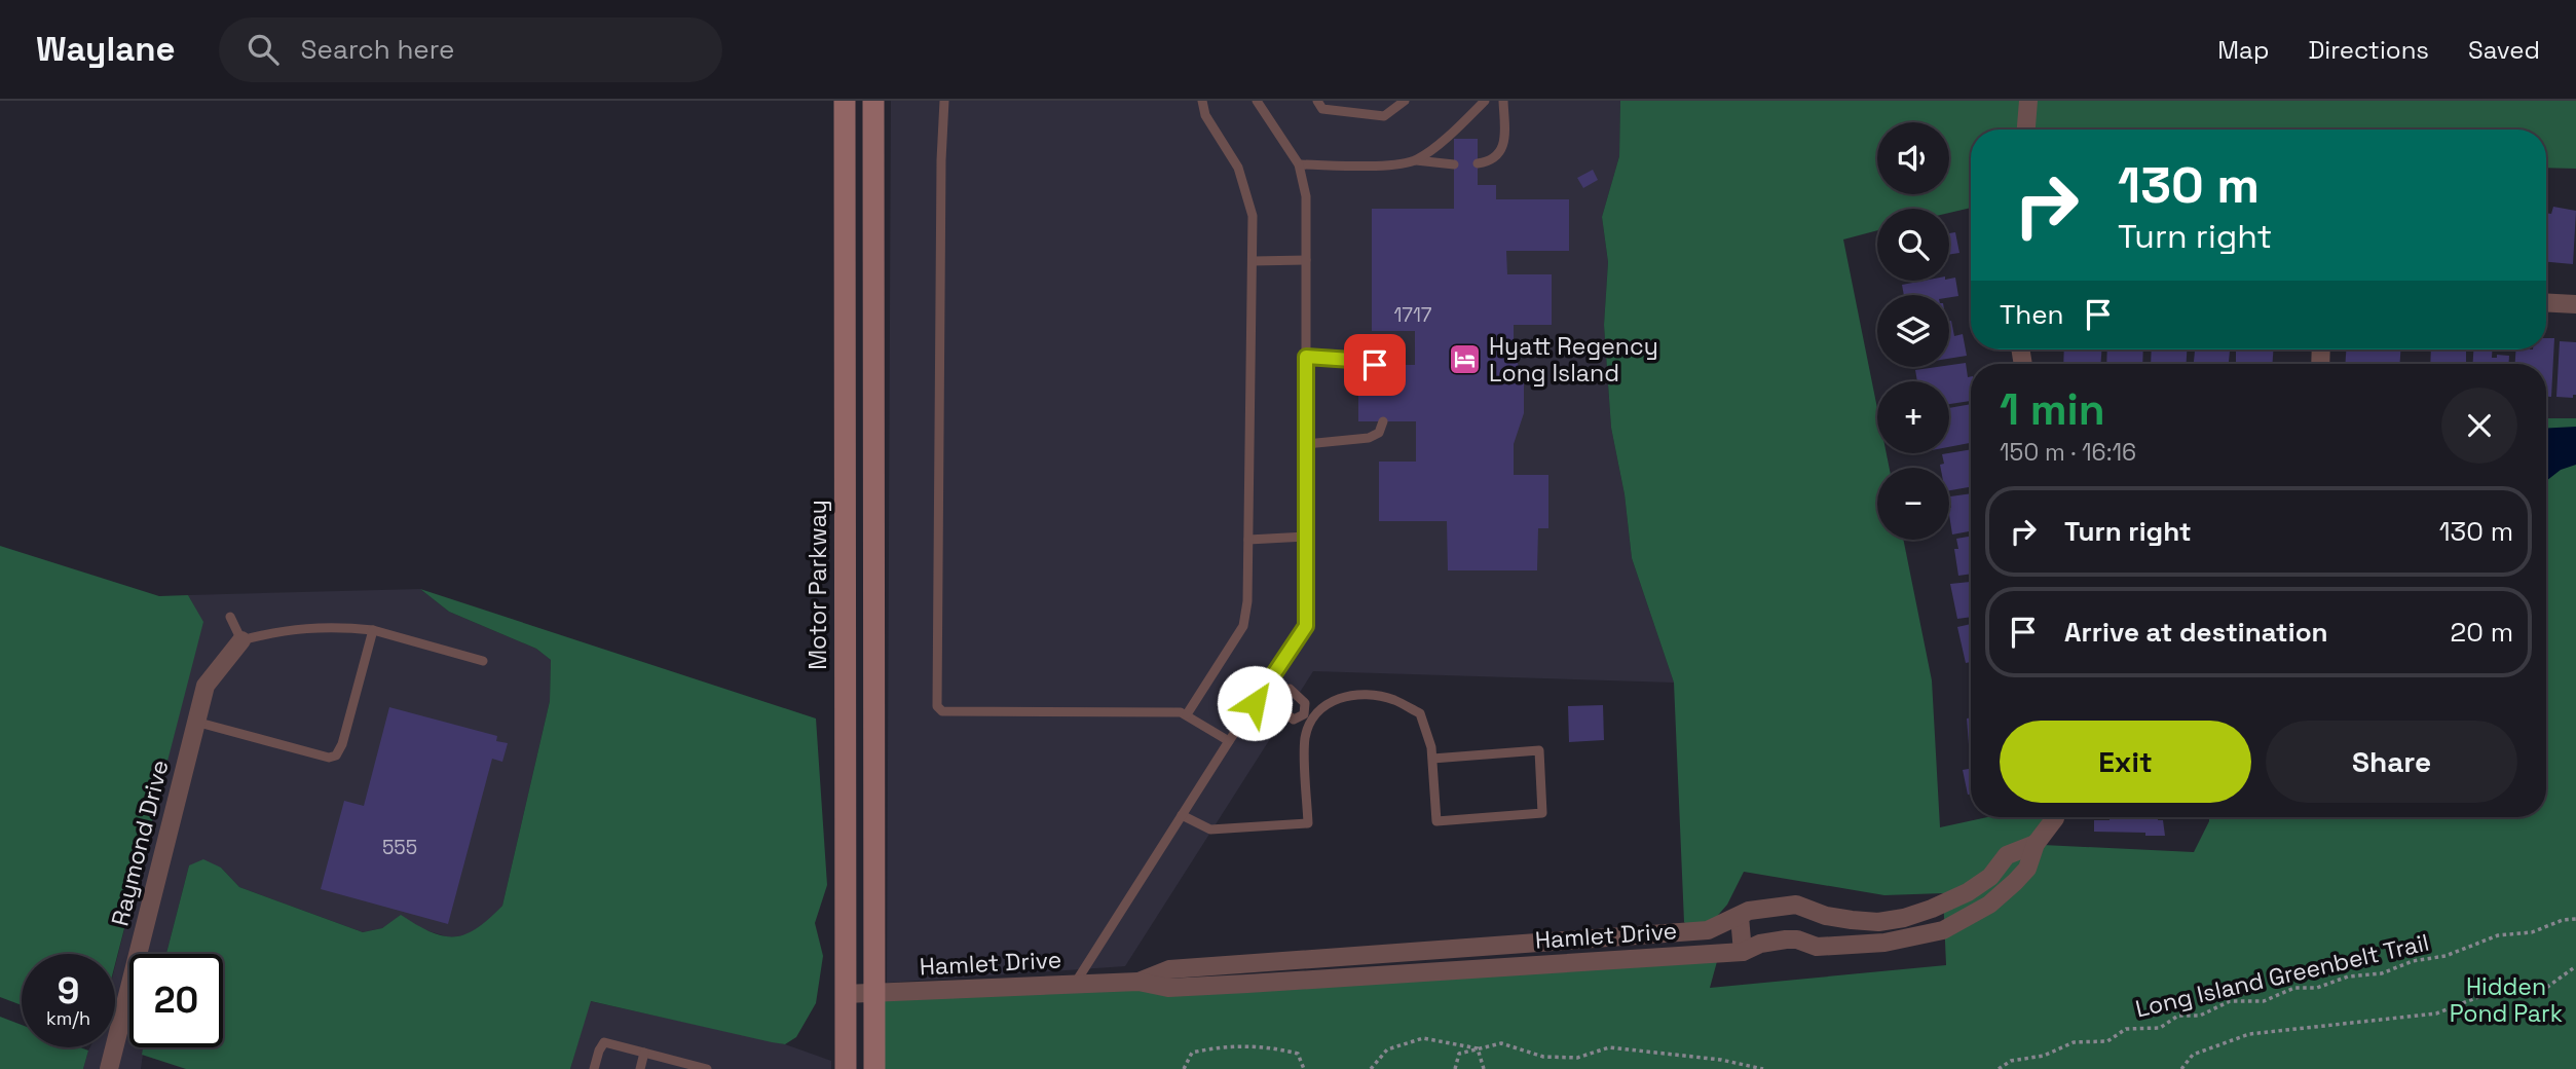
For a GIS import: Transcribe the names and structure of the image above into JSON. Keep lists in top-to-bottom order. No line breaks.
{"streets":{"main road":["Motor Parkway"],"street":["Raymond Drive","Hamlet Drive"],"path":["Long Island Greenbelt Trail"]},"crossings":[["Motor Parkway","Hamlet Drive"]],"parks":["Hidden Pond Park"],"places":{"hotel":["Hyatt Regency Long Island"]},"house_numbers":["1717","555"],"page":{"header":"Waylane","search":"Search here","nav":["Map","Directions","Saved"],"map_buttons":["+","−"],"turn":["130 m","Turn right"],"then":"Then","heading":["1 min","150 m · 16:16"],"list":[{"name":"Turn right","value":"130 m"},{"name":"Arrive at destination","value":"20 m"}],"buttons":["Exit","Share"],"speed":"9 km/h","limit":"20"}}
